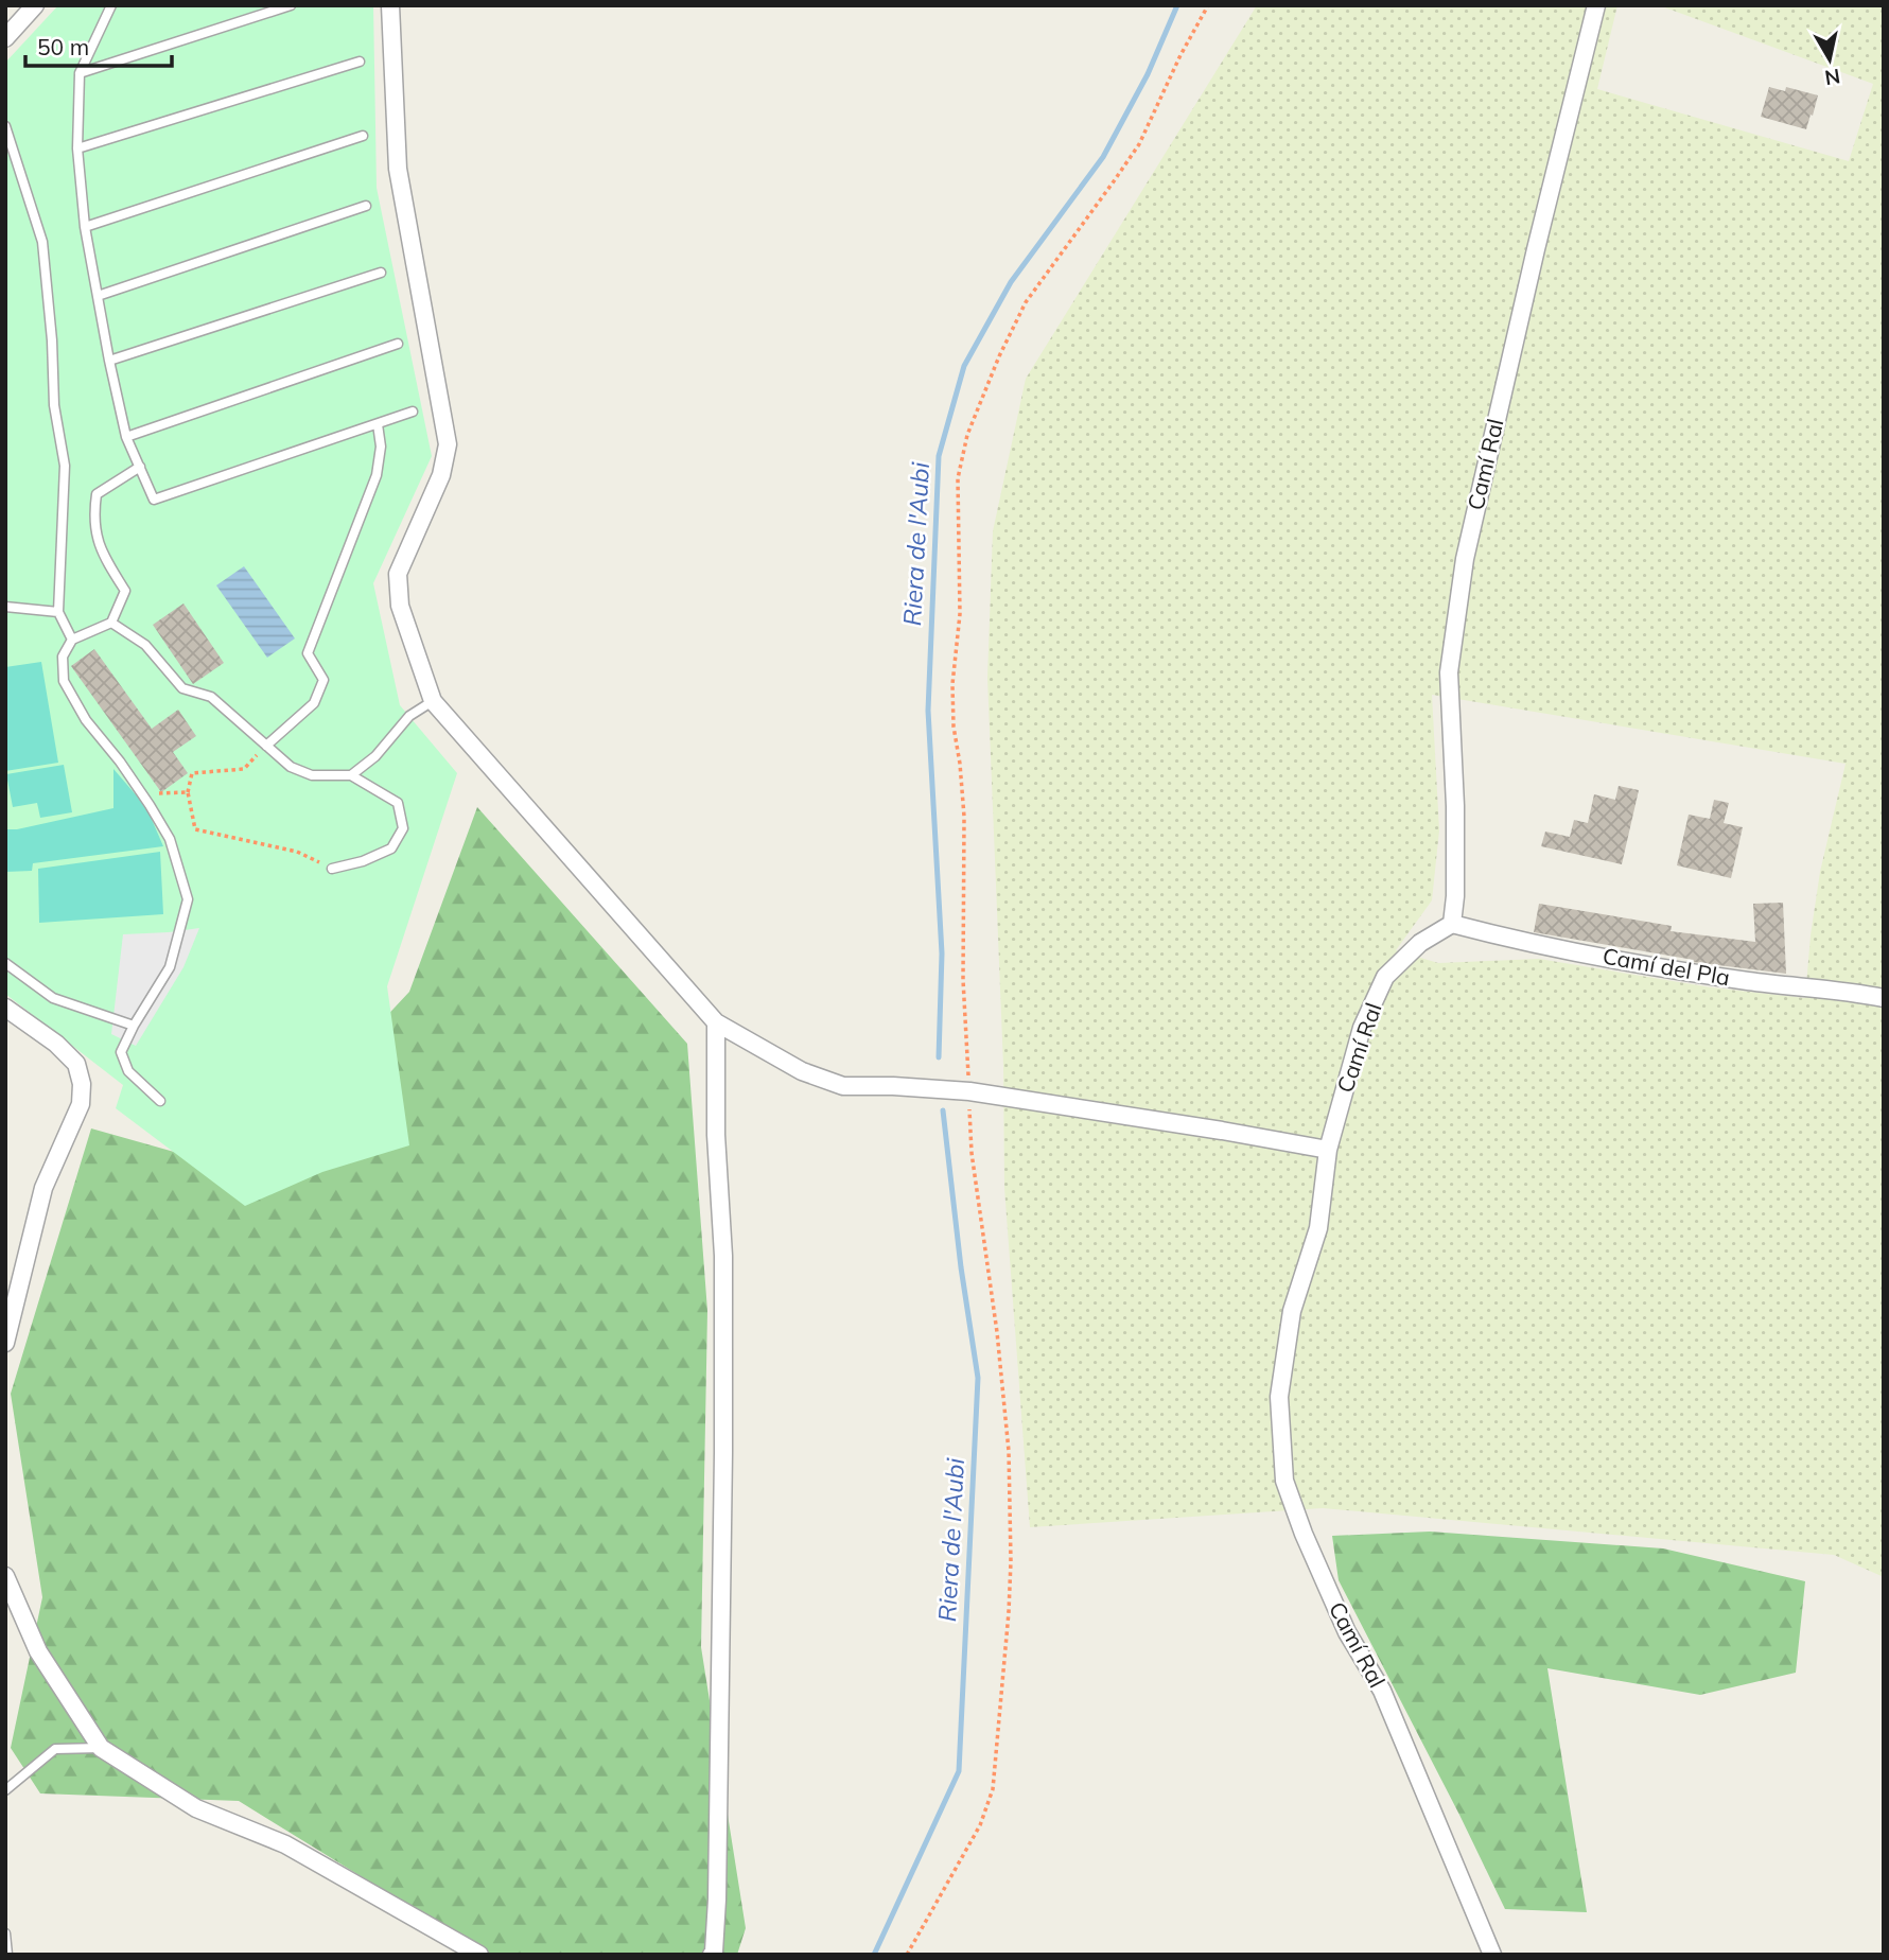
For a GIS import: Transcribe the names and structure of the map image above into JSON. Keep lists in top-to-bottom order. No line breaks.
{"streets":{"street":["Camí Ral","Camí del Pla"]},"crossings":[["Camí Ral","Camí del Pla"]],"water":["Riera de l'Aubi"],"scale_bar":"50 m","north":"bottom"}
